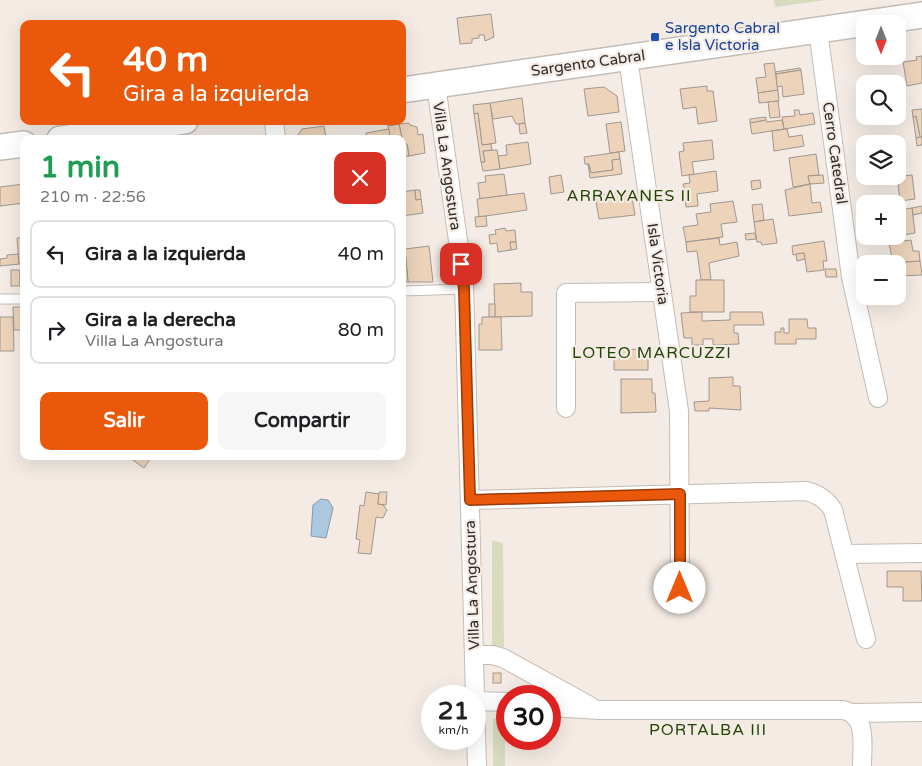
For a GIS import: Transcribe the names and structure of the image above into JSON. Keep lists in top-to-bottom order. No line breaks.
{"streets":{"main road":["Sargento Cabral"],"street":["Cerro Catedral","Villa La Angostura","Isla Victoria"]},"crossings":[["Sargento Cabral","Cerro Catedral"],["Sargento Cabral","Villa La Angostura"],["Sargento Cabral","Isla Victoria"]],"districts":["ARRAYANES II","LOTEO MARCUZZI","PORTALBA III"],"places":{"transit":["Sargento Cabral e Isla Victoria"]},"north":"bottom","page":{"map_buttons":["+","−"],"turn":["40 m","Gira a la izquierda"],"heading":["1 min","210 m · 22:56"],"list":[{"name":"Gira a la izquierda","value":"40 m"},{"name":"Gira a la derecha","note":"Villa La Angostura","value":"80 m"}],"buttons":["Salir","Compartir"],"speed":"21 km/h","limit":"30"}}
